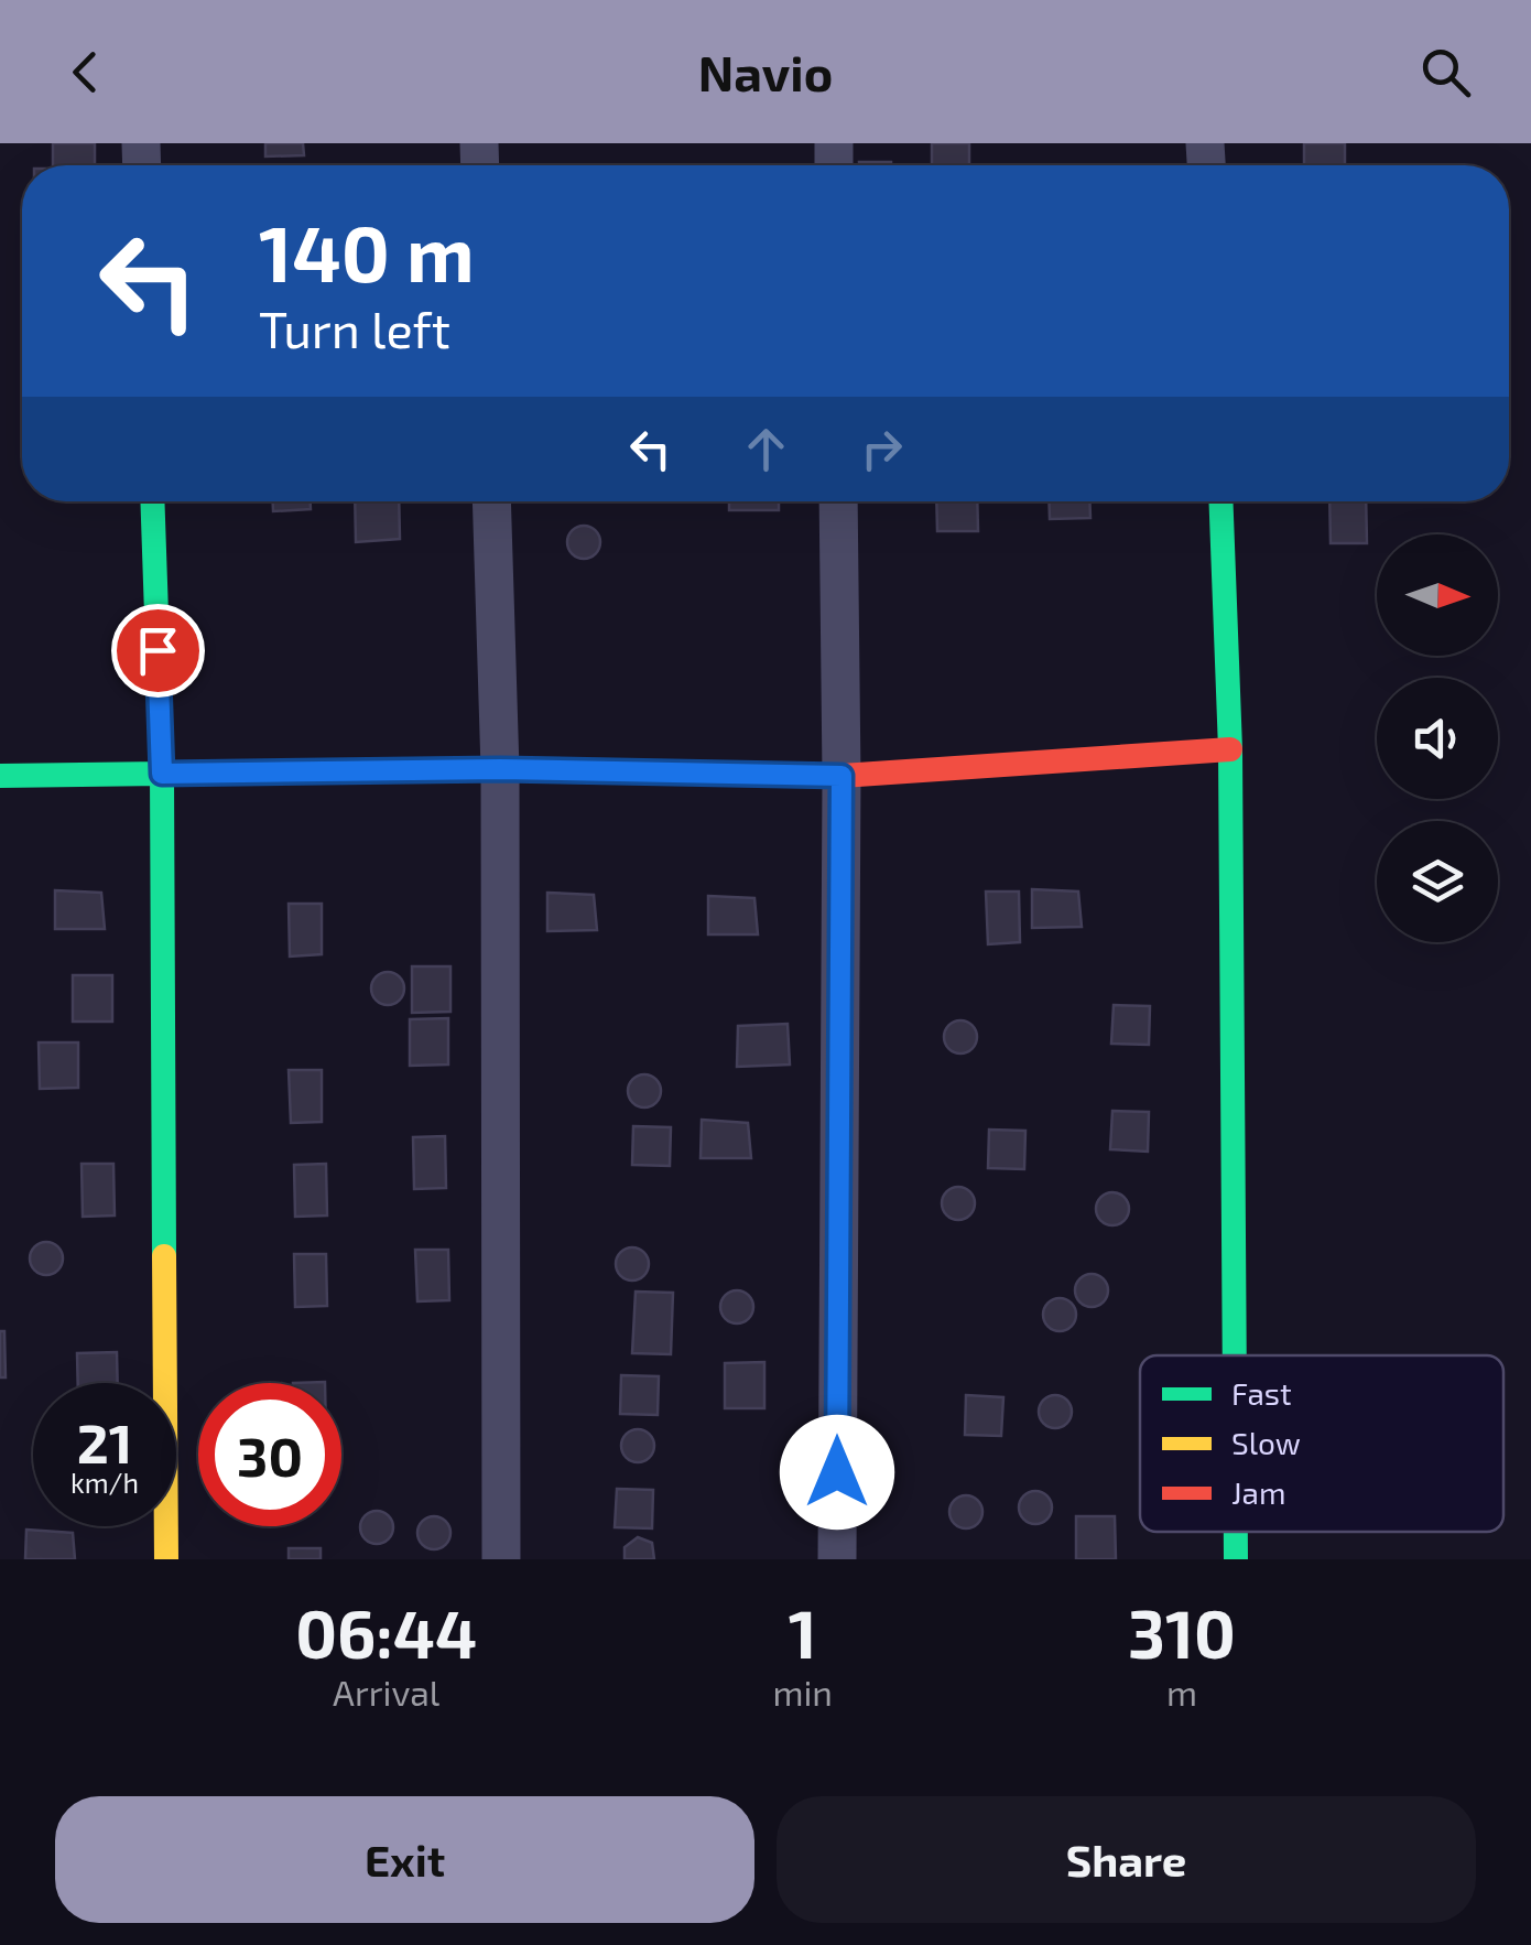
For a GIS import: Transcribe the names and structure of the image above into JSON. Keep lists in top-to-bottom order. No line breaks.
{"legend":["Fast","Slow","Jam"],"north":"right","page":{"header":"Navio","turn":["140 m","Turn left"],"speed":"21 km/h","limit":"30","eta":["06:44","Arrival","1","min","310","m"],"buttons":["Exit","Share"]}}
